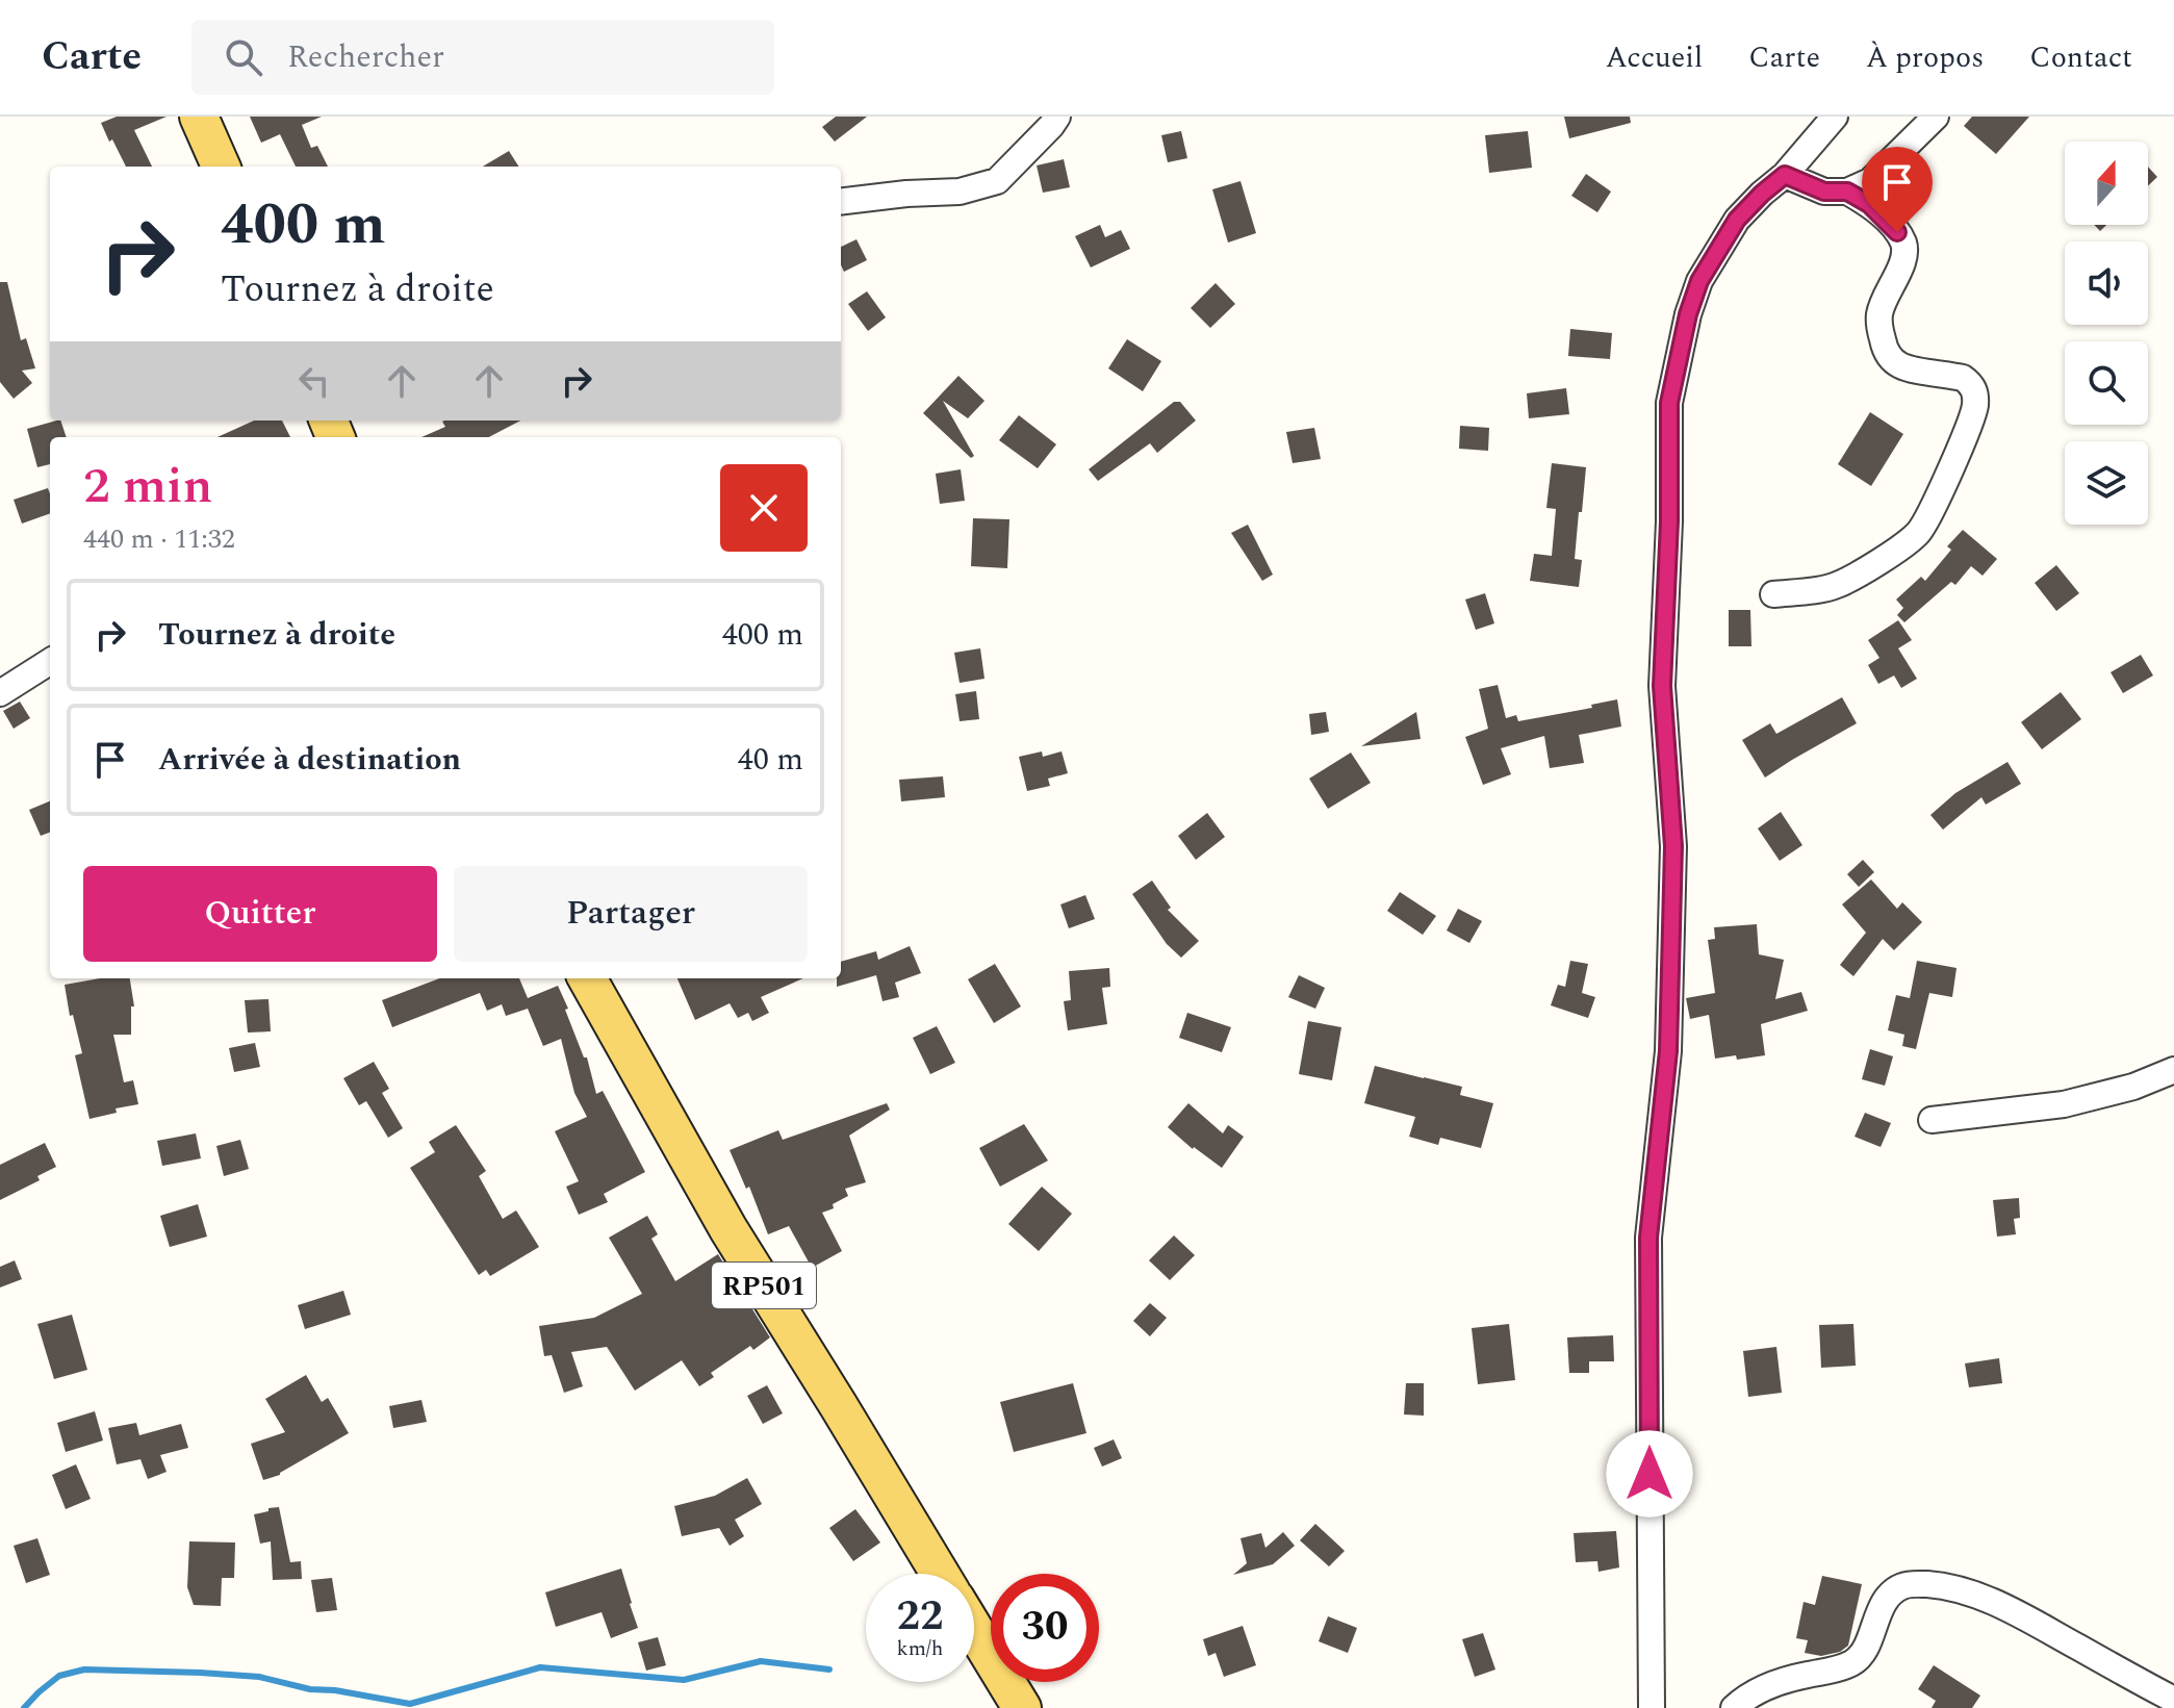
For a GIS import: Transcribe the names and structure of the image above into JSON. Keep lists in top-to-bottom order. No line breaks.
{"streets":{"main road":["RP501"]},"north":"top","page":{"header":"Carte","search":"Rechercher","nav":["Accueil","Carte","À propos","Contact"],"turn":["400 m","Tournez à droite"],"heading":["2 min","440 m · 11:32"],"list":[{"name":"Tournez à droite","value":"400 m"},{"name":"Arrivée à destination","value":"40 m"}],"buttons":["Quitter","Partager"],"speed":"22 km/h","limit":"30"}}
